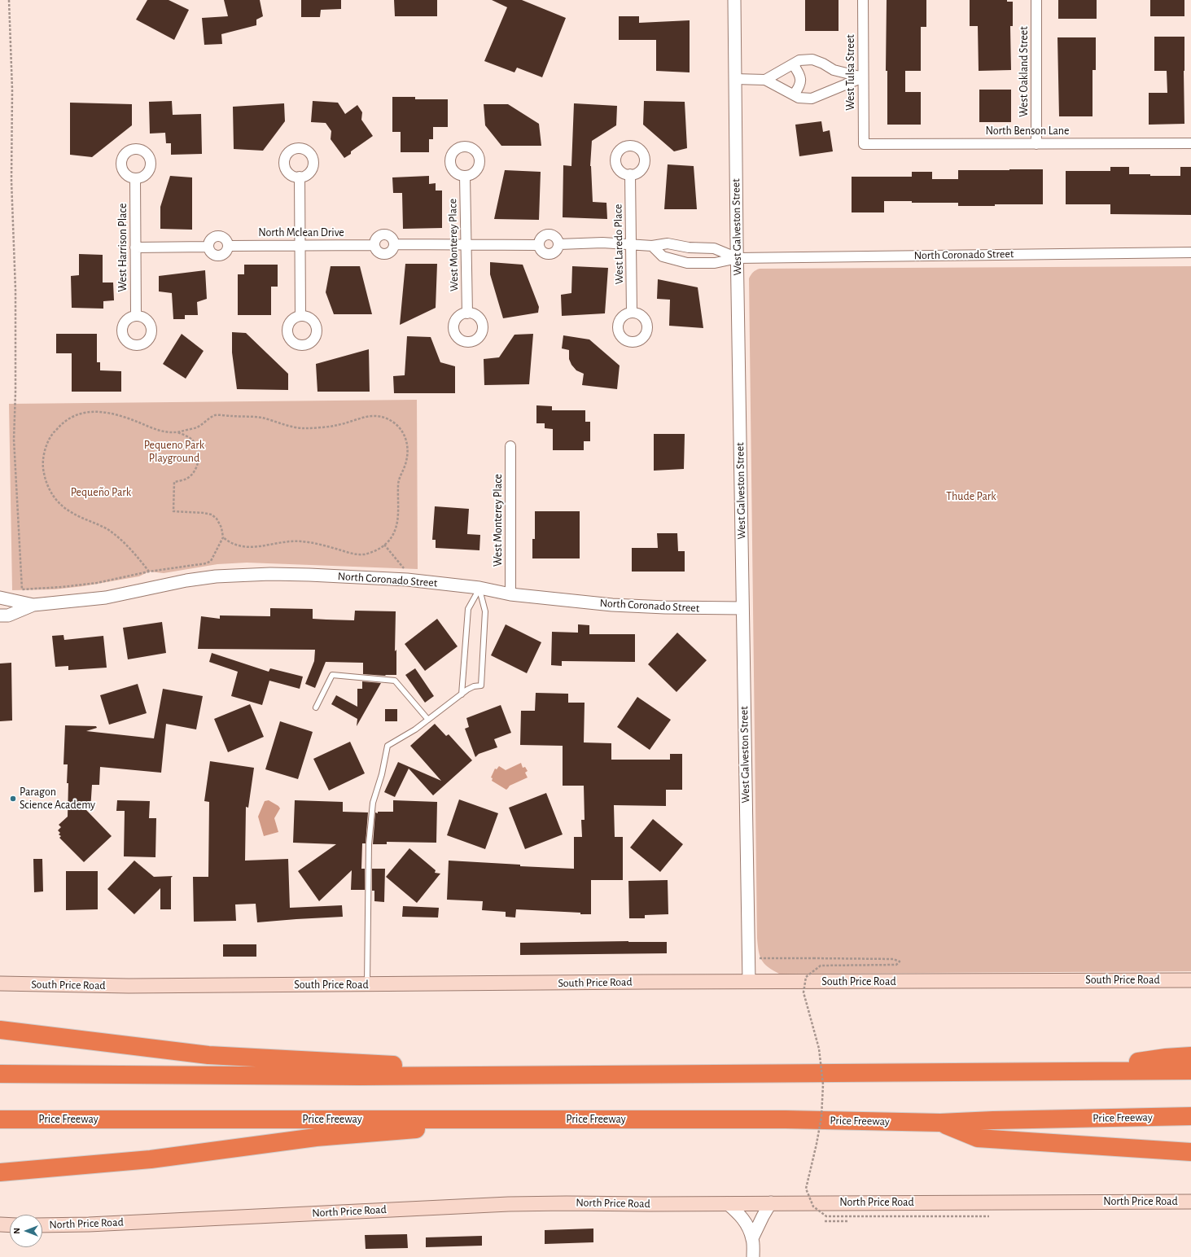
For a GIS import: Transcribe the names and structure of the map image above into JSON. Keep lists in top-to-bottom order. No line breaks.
{"streets":{"highway":["Price Freeway"],"main road":["South Price Road","North Price Road"],"street":["West Oakland Street","West Tulsa Street","North Benson Lane","West Galveston Street","North Mclean Drive","West Laredo Place","West Monterey Place","West Harrison Place","North Coronado Street"]},"crossings":[["West Oakland Street","North Benson Lane"],["West Tulsa Street","North Benson Lane"],["West Galveston Street","North Coronado Street"],["West Galveston Street","South Price Road"],["West Monterey Place","North Coronado Street"]],"parks":["Pequeno Park Playground","Pequeño Park","Thude Park"],"places":["Paragon Science Academy"],"north":"left"}
